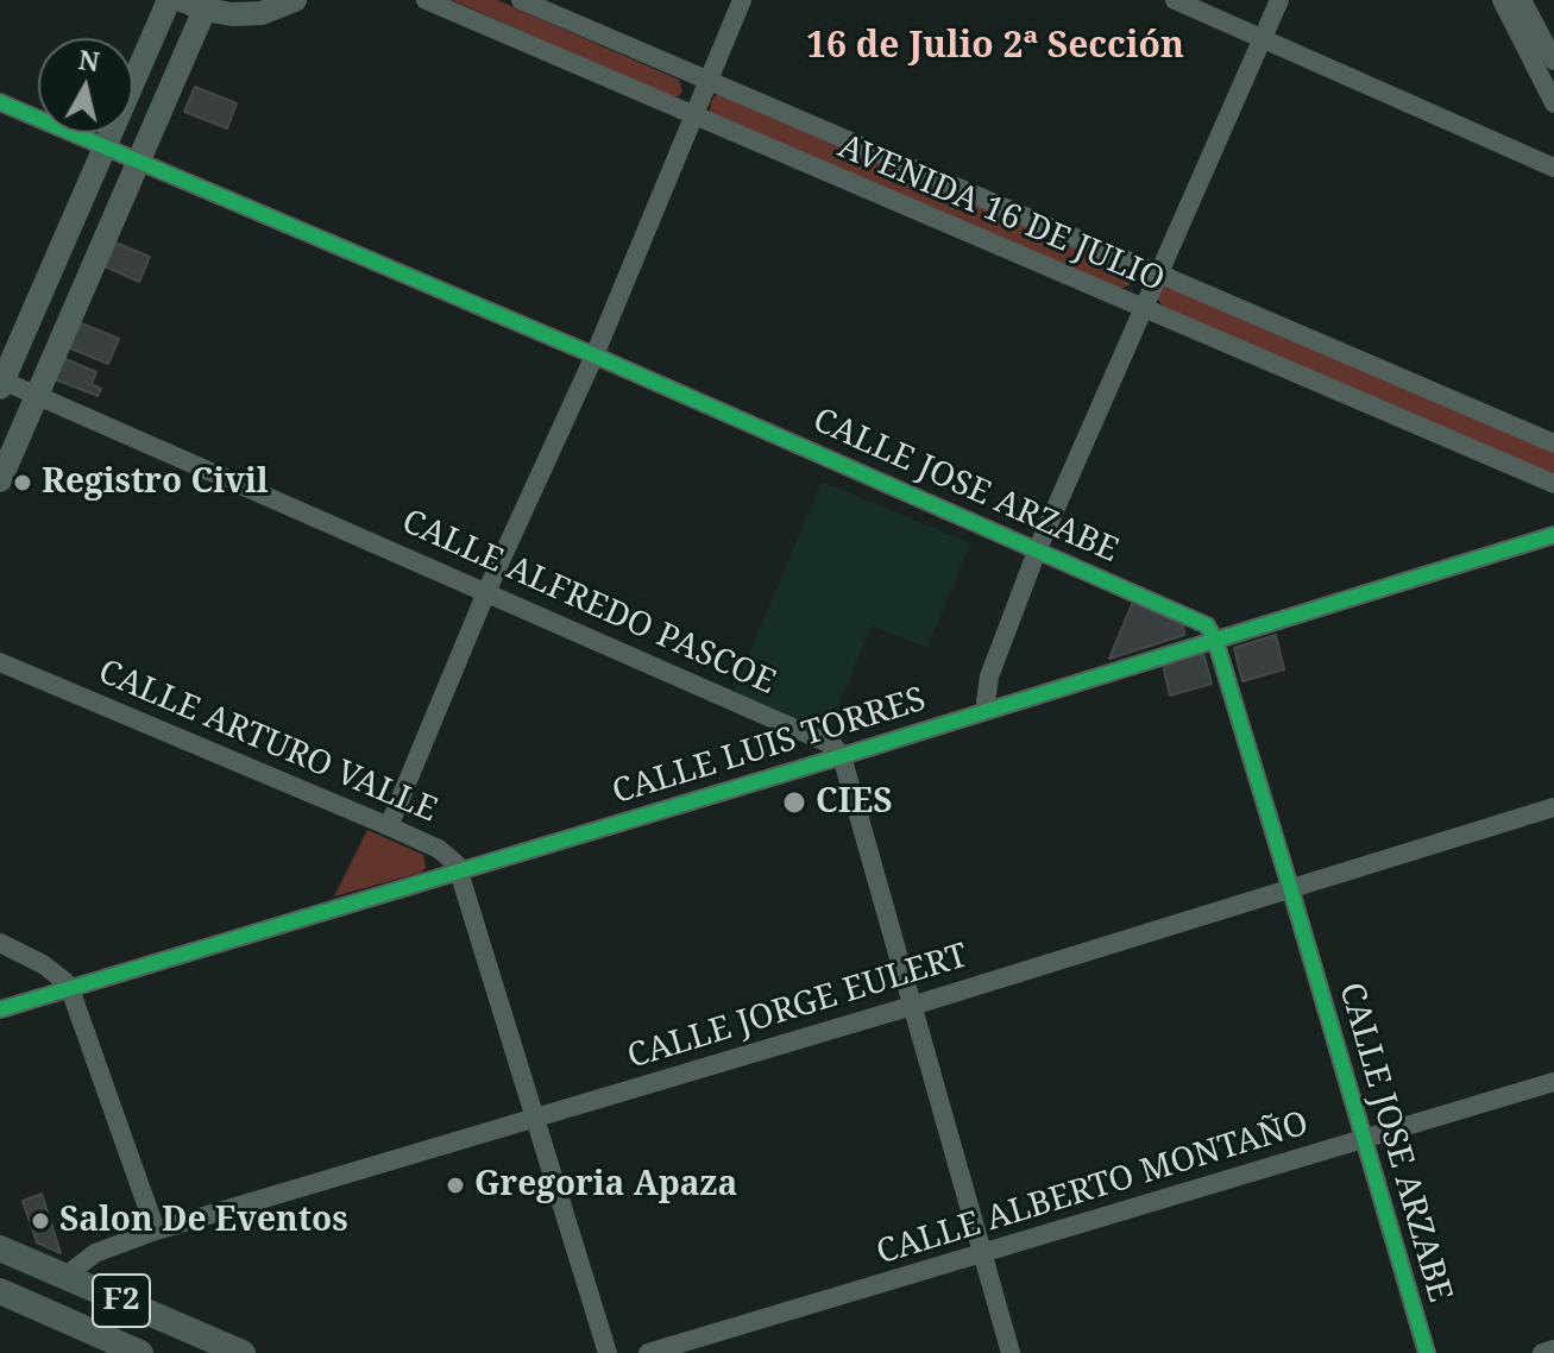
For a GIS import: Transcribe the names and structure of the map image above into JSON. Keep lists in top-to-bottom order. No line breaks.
{"streets":{"highway":["F2"],"street":["AVENIDA 16 DE JULIO","CALLE JOSE ARZABE","CALLE ALFREDO PASCOE","CALLE ARTURO VALLE","CALLE LUIS TORRES","CALLE JORGE EULERT","CALLE ALBERTO MONTAÑO"]},"crossings":[["CALLE JOSE ARZABE","CALLE LUIS TORRES"],["CALLE JOSE ARZABE","CALLE JORGE EULERT"],["CALLE JOSE ARZABE","CALLE ALBERTO MONTAÑO"],["CALLE ALFREDO PASCOE","CALLE LUIS TORRES"],["CALLE ARTURO VALLE","CALLE LUIS TORRES"],["CALLE JORGE EULERT","F2"]],"districts":["16 de Julio 2ª Sección"],"places":["Registro Civil","CIES","Gregoria Apaza","Salon De Eventos"],"north":"top"}
